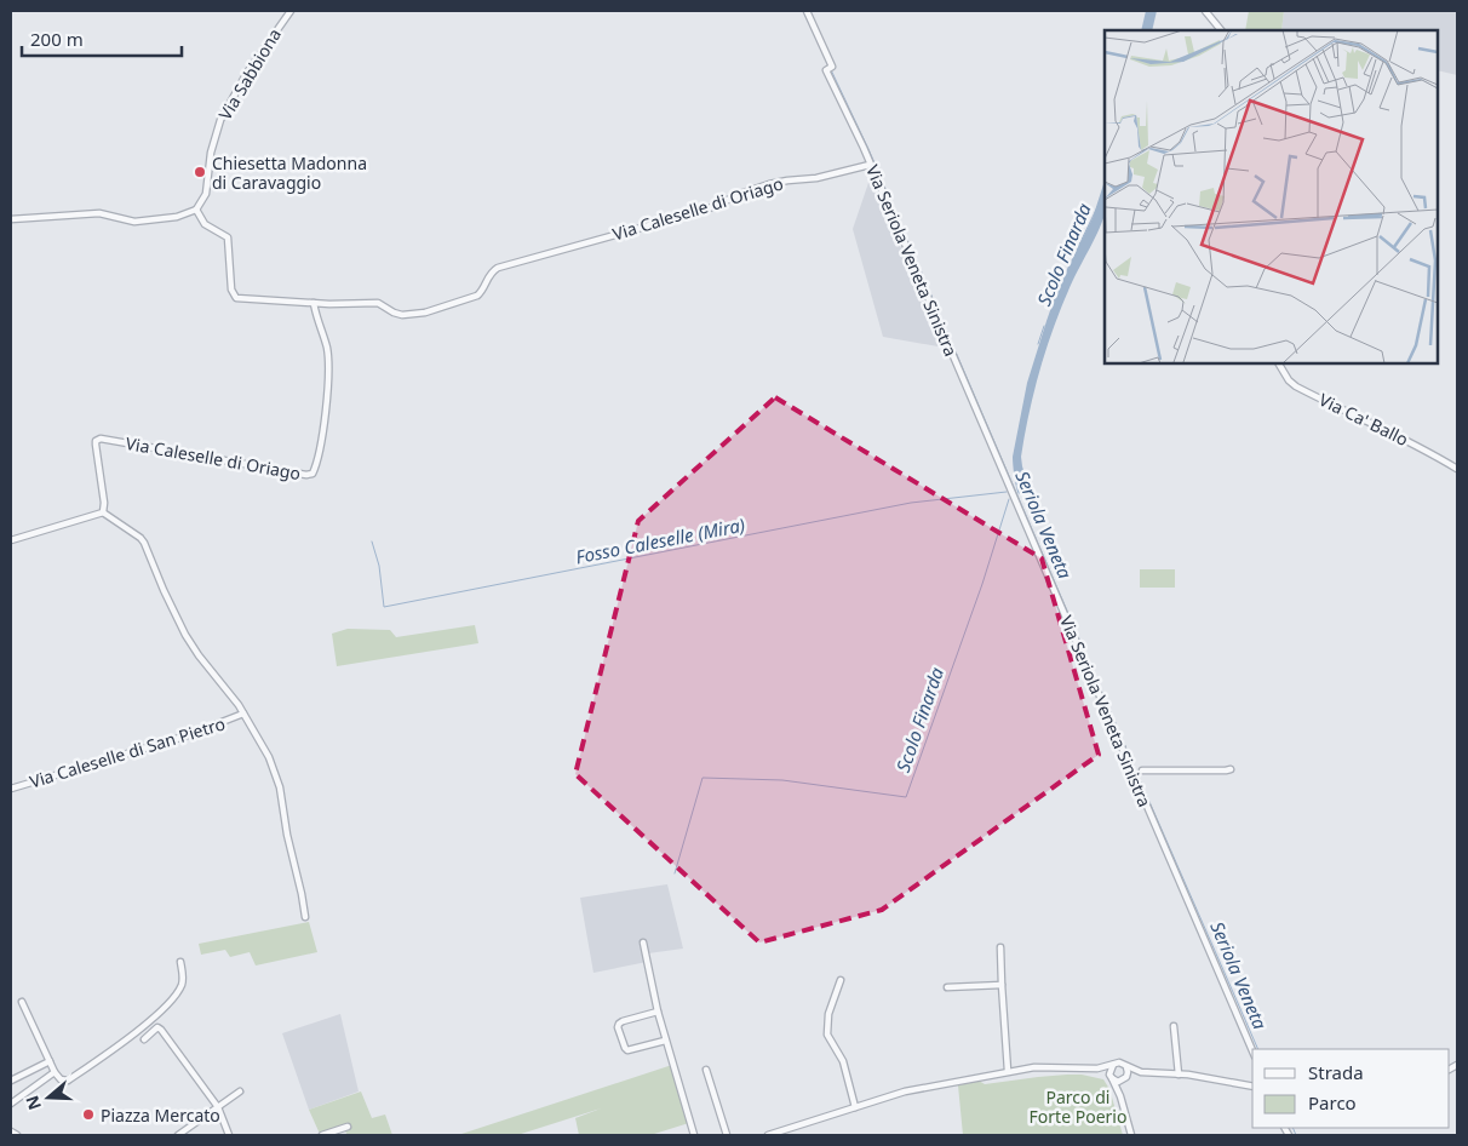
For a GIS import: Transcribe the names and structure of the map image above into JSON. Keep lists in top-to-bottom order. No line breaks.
{"streets":{"street":["Via Sabbiona","Via Caleselle di Oriago","Via Seriola Veneta Sinistra","Via Ca' Ballo","Via Caleselle di San Pietro"]},"crossings":[["Via Caleselle di Oriago","Via Seriola Veneta Sinistra"],["Via Caleselle di Oriago","Via Caleselle di San Pietro"]],"water":["Scolo Finarda","Seriola Veneta","Fosso Caleselle (Mira)"],"parks":["Parco di Forte Poerio"],"places":["Chiesetta Madonna di Caravaggio","Piazza Mercato"],"legend":["Strada","Parco"],"scale_bar":"200 m","north":"left"}
